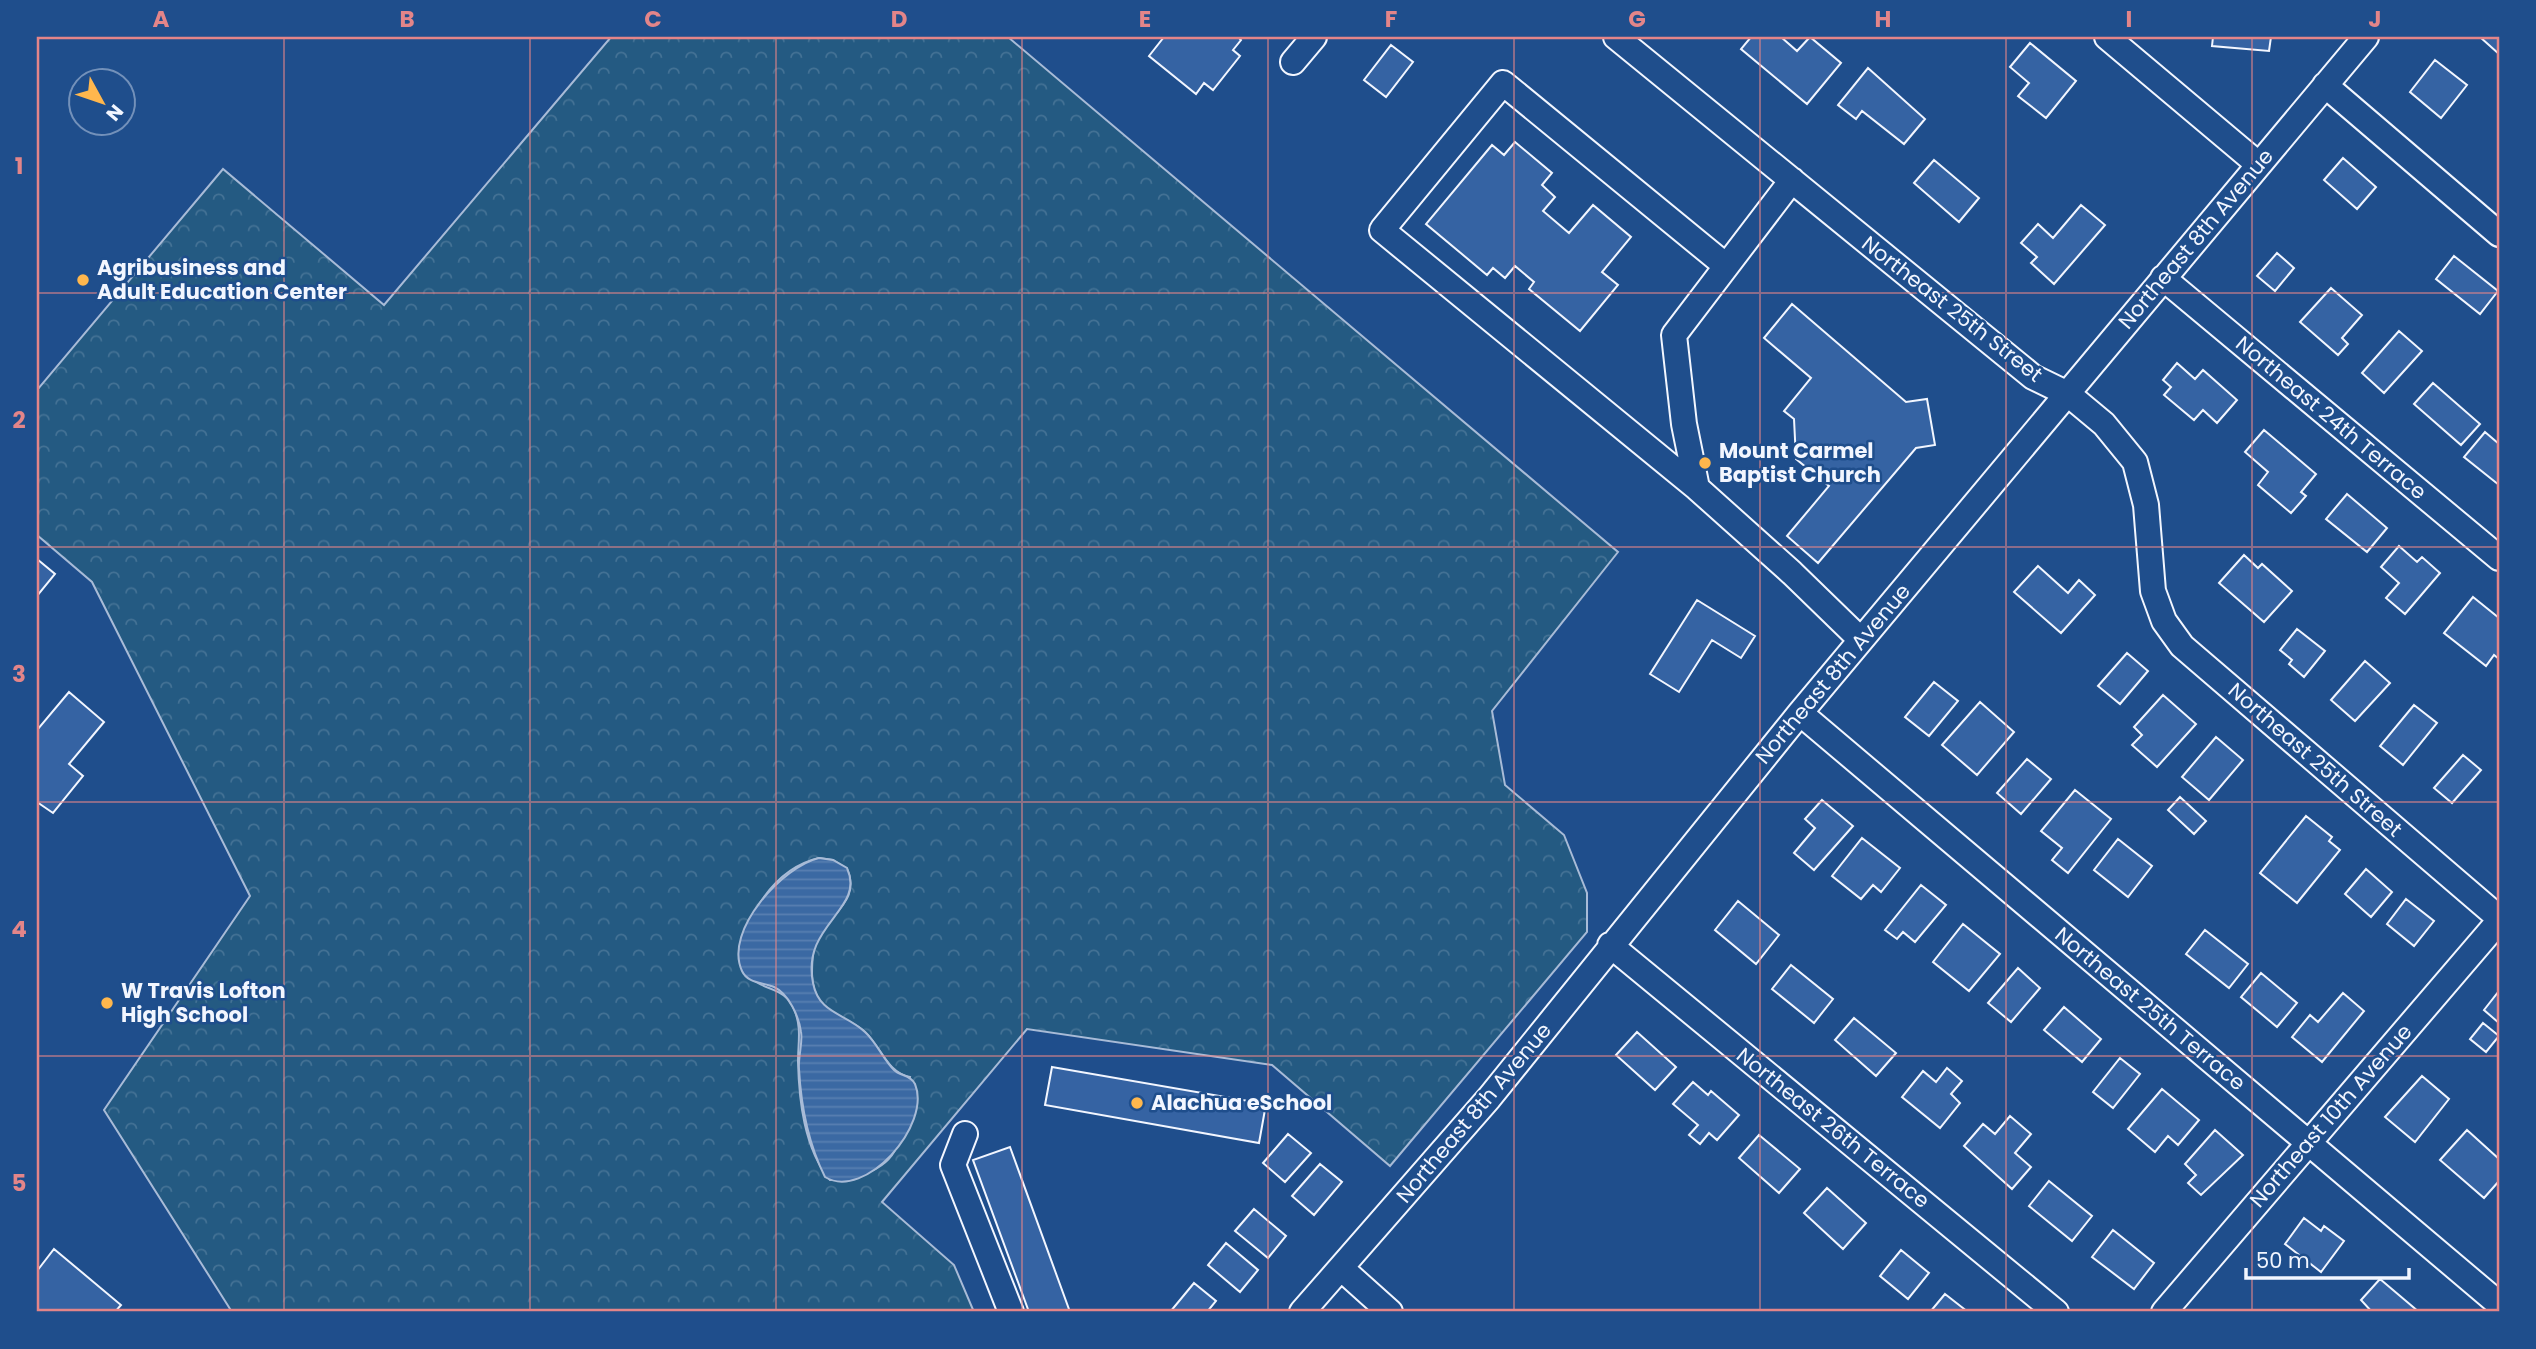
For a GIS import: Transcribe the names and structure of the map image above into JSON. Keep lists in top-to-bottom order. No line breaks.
{"streets":{"street":["Northeast 8th Avenue","Northeast 25th Street","Northeast 24th Terrace","Northeast 25th Terrace","Northeast 10th Avenue","Northeast 26th Terrace"]},"crossings":[["Northeast 8th Avenue","Northeast 25th Street"],["Northeast 8th Avenue","Northeast 24th Terrace"],["Northeast 8th Avenue","Northeast 25th Terrace"],["Northeast 8th Avenue","Northeast 26th Terrace"],["Northeast 25th Street","Northeast 10th Avenue"],["Northeast 25th Terrace","Northeast 10th Avenue"]],"places":["Agribusiness and Adult Education Center","Mount Carmel Baptist Church","W Travis Lofton High School","Alachua eSchool"],"scale_bar":"50 m","north":"bottom right","grid":{"columns":["A","B","C","D","E","F","G","H","I","J"],"rows":["1","2","3","4","5"]}}
